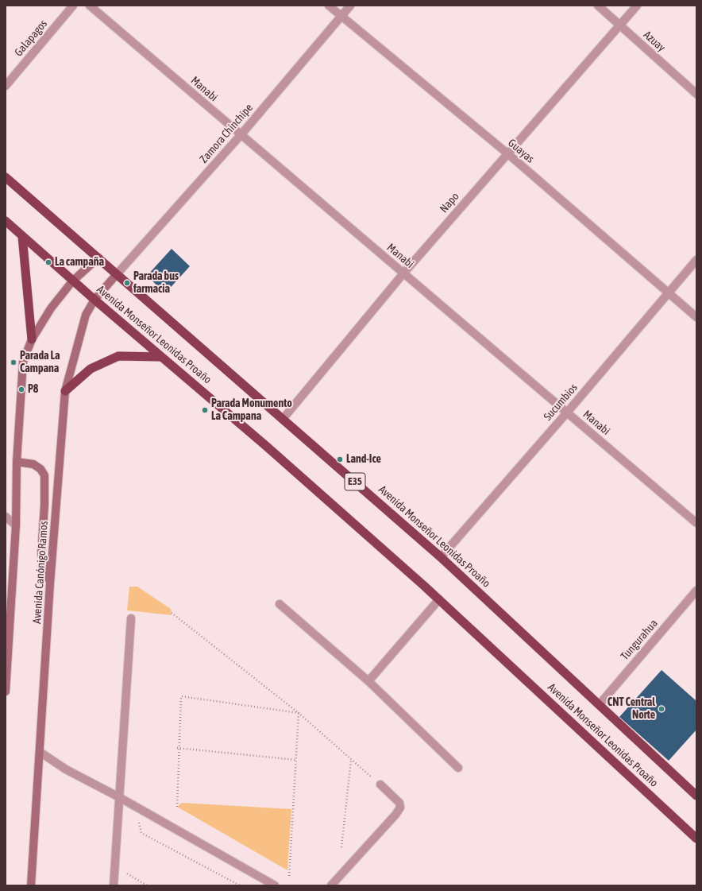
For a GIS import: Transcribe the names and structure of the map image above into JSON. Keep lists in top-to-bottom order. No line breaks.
{"streets":{"highway":["Avenida Monseñor Leonidas Proaño","E35"],"main road":["Avenida Canónigo Ramos"],"street":["Galapagos","Azuay","Manabi","Zamora Chinchipe","Guayas","Napo","Sucumbios","Tungurahua"]},"crossings":[["Azuay","Napo"],["Manabi","Zamora Chinchipe"],["Manabi","Napo"],["Manabi","Sucumbios"],["Zamora Chinchipe","Guayas"],["Zamora Chinchipe","Avenida Monseñor Leonidas Proaño"],["Zamora Chinchipe","Avenida Canónigo Ramos"],["Guayas","Napo"],["Guayas","Sucumbios"],["Napo","Avenida Monseñor Leonidas Proaño"],["Avenida Monseñor Leonidas Proaño","Sucumbios"],["Avenida Monseñor Leonidas Proaño","Avenida Canónigo Ramos"],["Avenida Monseñor Leonidas Proaño","Tungurahua"]],"places":["La campaña","Parada bus farmacia","Parada La Campana","P8","Parada Monumento La Campana","Land-Ice","CNT Central Norte"]}
